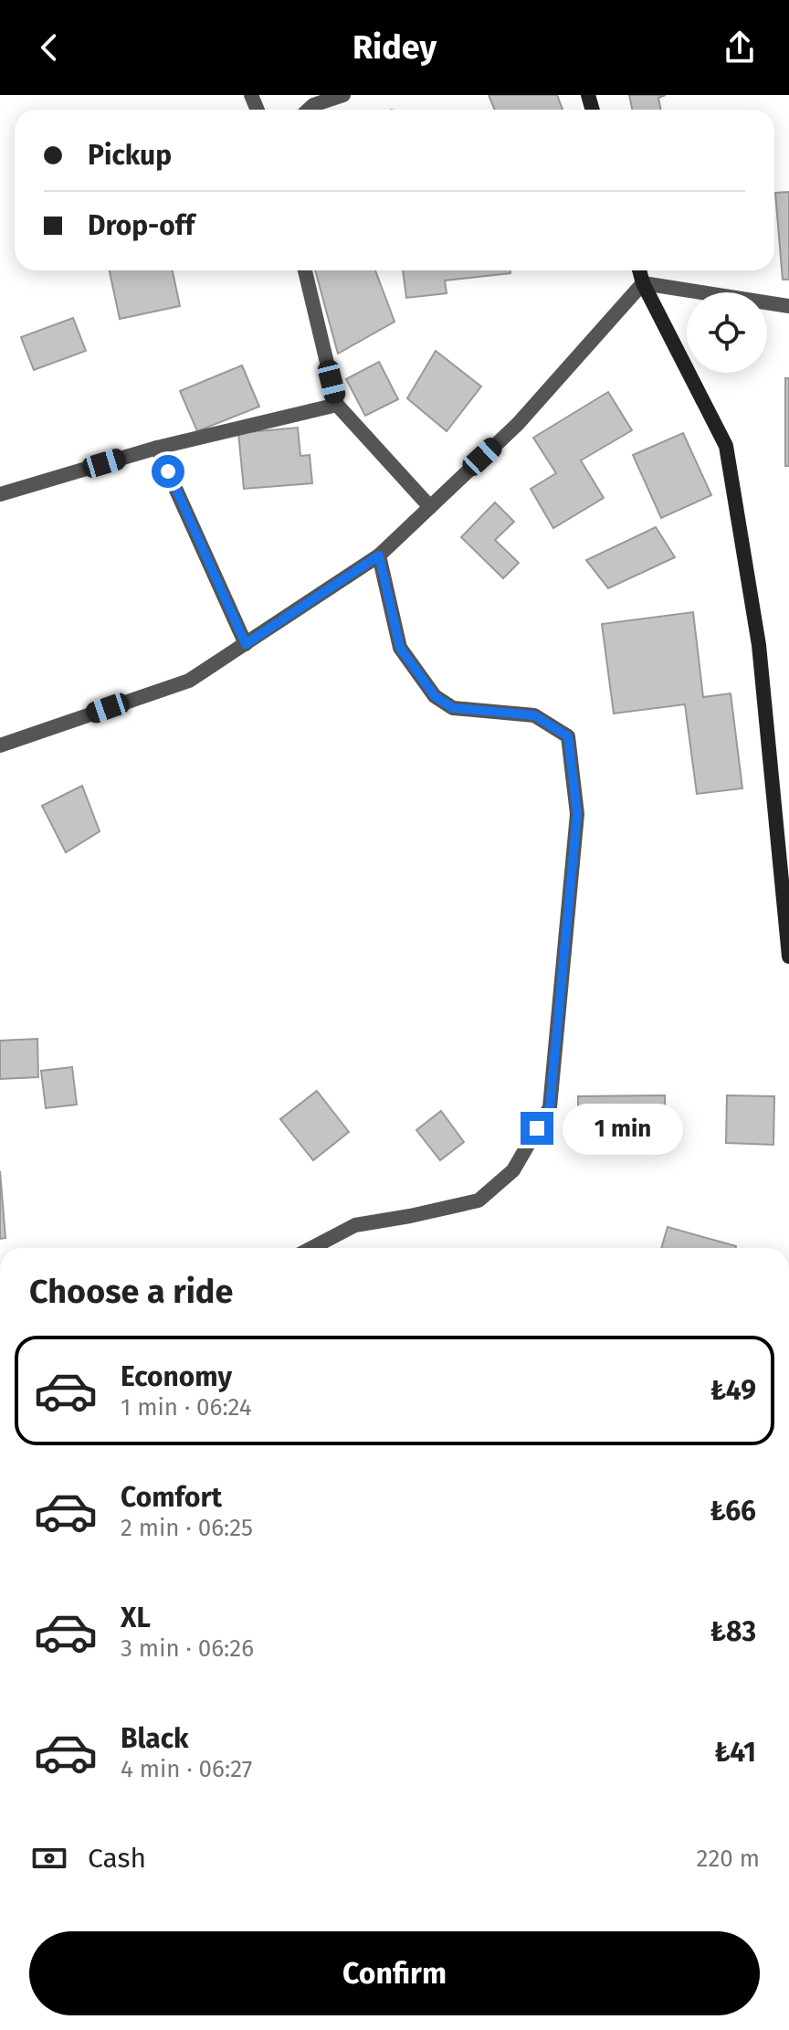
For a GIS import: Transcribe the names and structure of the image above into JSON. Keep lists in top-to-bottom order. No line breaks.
{"page":{"header":"Ridey","banner":["Pickup","Drop-off"],"bubble":"1 min","heading":"Choose a ride","list":[{"name":"Economy","note":"1 min · 06:24","value":"₺49"},{"name":"Comfort","note":"2 min · 06:25","value":"₺66"},{"name":"XL","note":"3 min · 06:26","value":"₺83"},{"name":"Black","note":"4 min · 06:27","value":"₺41"}],"pay":["Cash","220 m"],"buttons":"Confirm"}}
